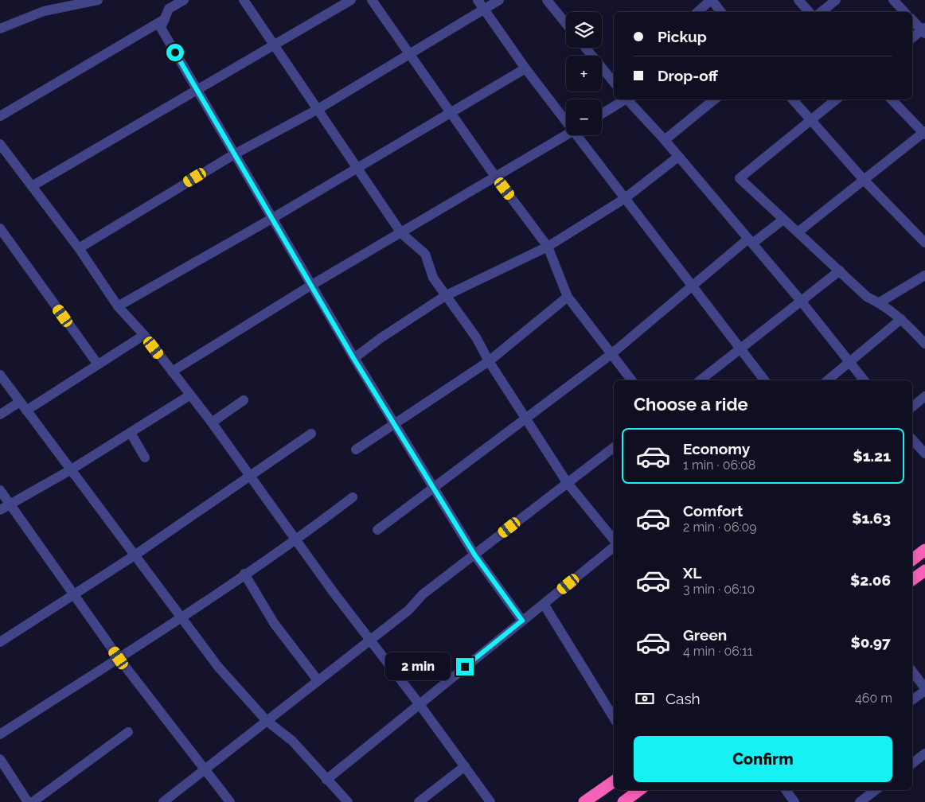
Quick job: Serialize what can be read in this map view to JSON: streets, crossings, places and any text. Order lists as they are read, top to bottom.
{
  "page": {
    "map_buttons": ["+", "−"],
    "banner": ["Pickup", "Drop-off"],
    "heading": "Choose a ride",
    "list": [
      {
        "name": "Economy",
        "note": "1 min · 06:08",
        "value": "$1.21"
      },
      {
        "name": "Comfort",
        "note": "2 min · 06:09",
        "value": "$1.63"
      },
      {
        "name": "XL",
        "note": "3 min · 06:10",
        "value": "$2.06"
      },
      {
        "name": "Green",
        "note": "4 min · 06:11",
        "value": "$0.97"
      }
    ],
    "bubble": "2 min",
    "pay": ["Cash", "460 m"],
    "buttons": "Confirm"
  }
}
